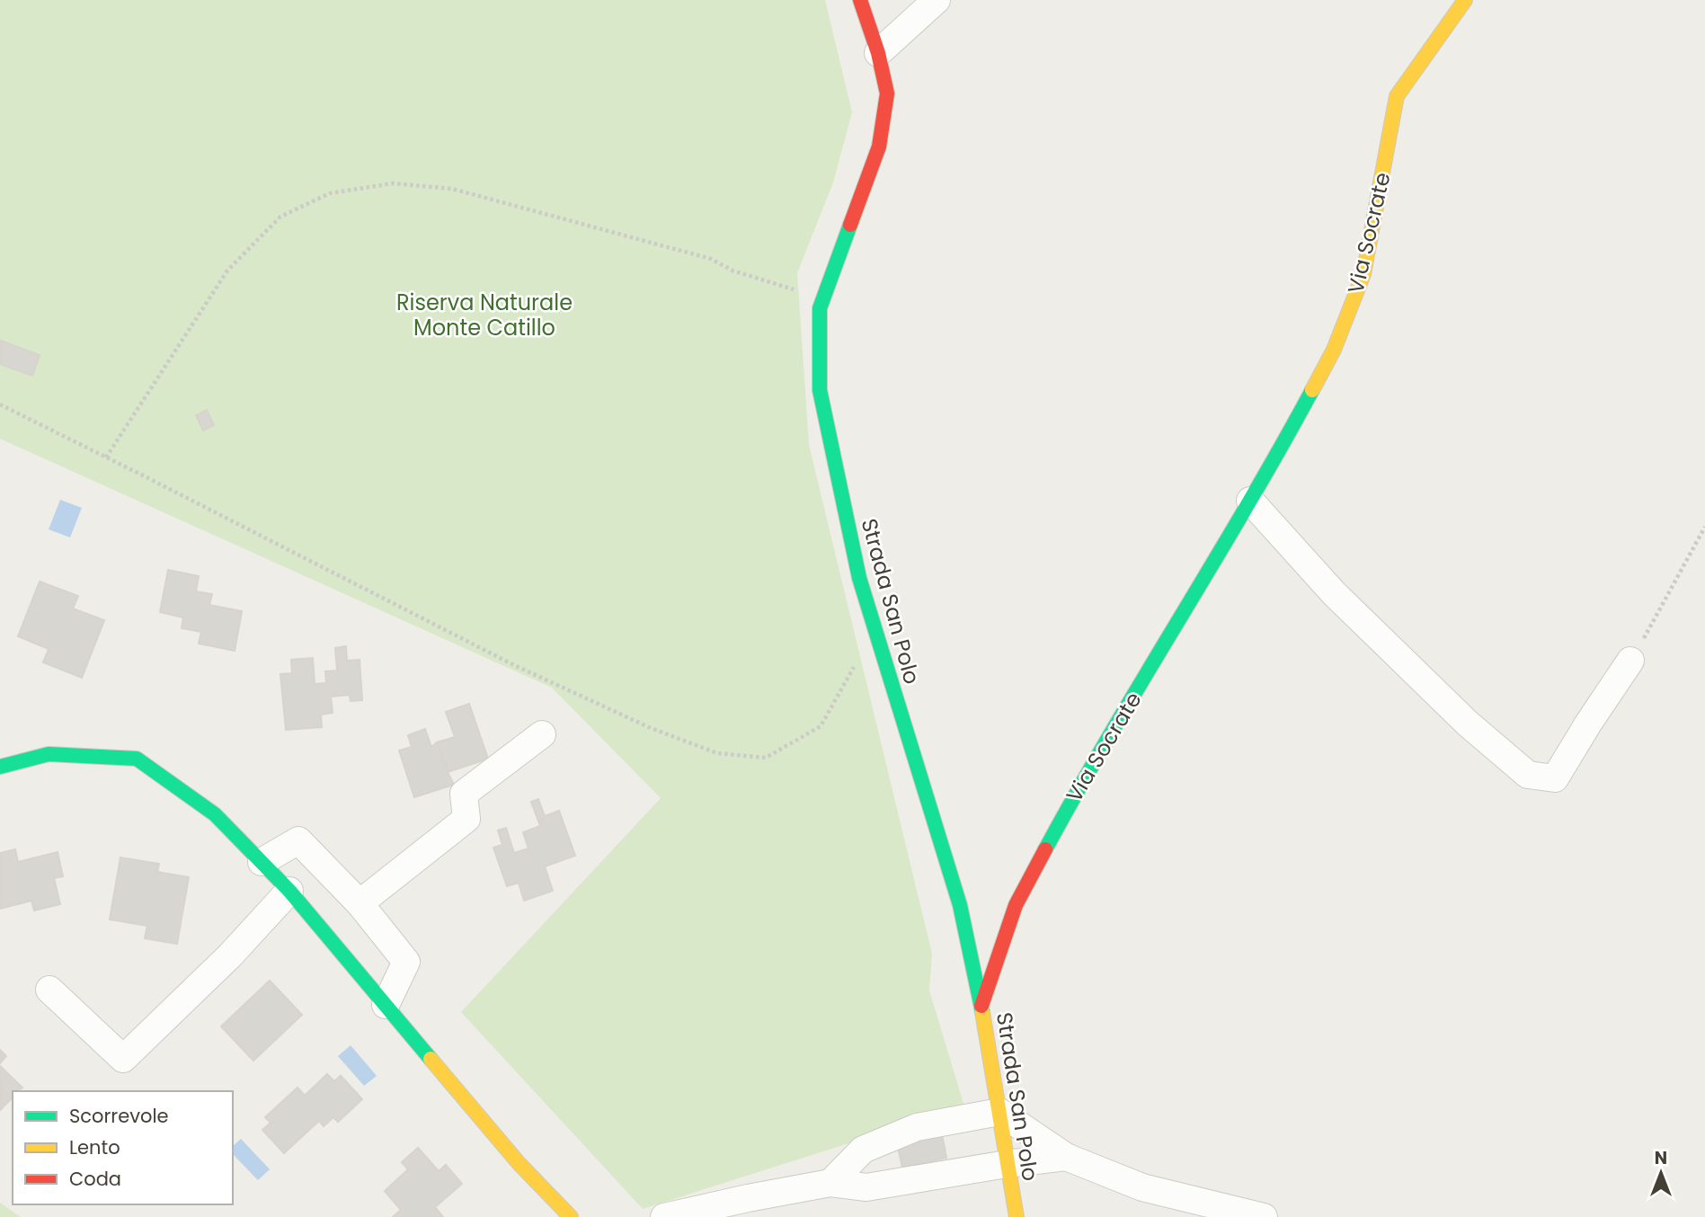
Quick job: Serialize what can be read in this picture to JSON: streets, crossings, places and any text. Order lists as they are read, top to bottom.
{
  "streets": {
    "street": ["Via Socrate", "Strada San Polo"]
  },
  "crossings": [
    ["Via Socrate", "Strada San Polo"]
  ],
  "parks": ["Riserva Naturale Monte Catillo"],
  "legend": ["Scorrevole", "Lento", "Coda"],
  "north": "top"
}
